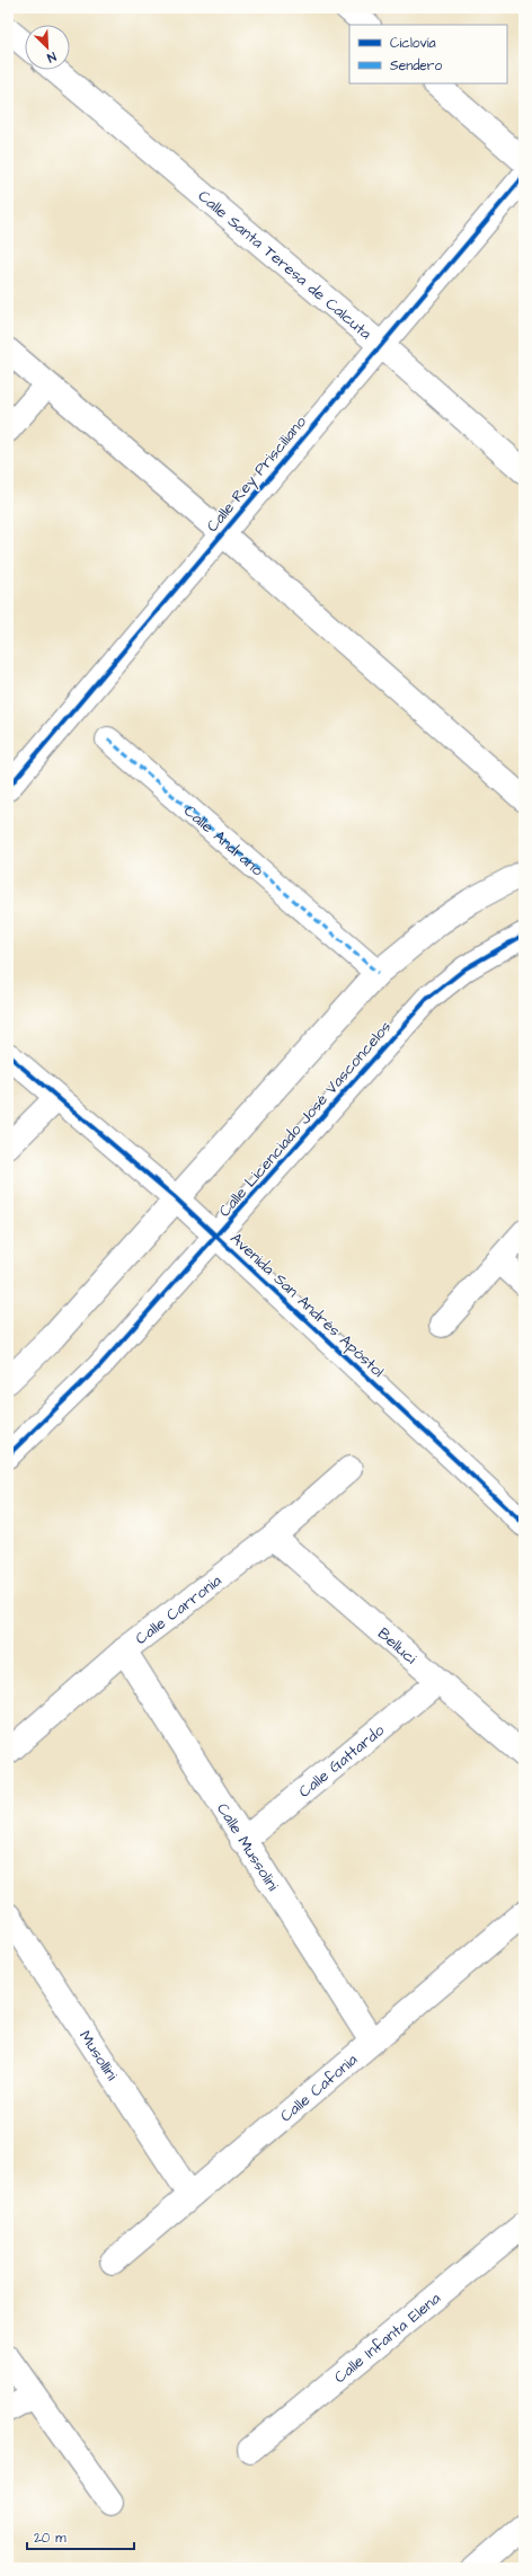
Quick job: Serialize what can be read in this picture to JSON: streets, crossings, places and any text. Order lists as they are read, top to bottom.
{
  "streets": {
    "street": [
      "Calle Santa Teresa de Calcuta",
      "Calle Rey Prisciliano",
      "Calle Andrano",
      "Calle Licenciado José Vasconcelos",
      "Avenida San Andrés Apóstol",
      "Calle Carronia",
      "Belluci",
      "Calle Gattardo",
      "Calle Mussolini",
      "Musollini",
      "Calle Cafonia",
      "Calle Infanta Elena"
    ]
  },
  "crossings": [
    ["Calle Santa Teresa de Calcuta", "Calle Rey Prisciliano"],
    ["Calle Licenciado José Vasconcelos", "Avenida San Andrés Apóstol"],
    ["Calle Carronia", "Belluci"],
    ["Calle Carronia", "Calle Mussolini"],
    ["Belluci", "Calle Gattardo"],
    ["Calle Gattardo", "Calle Mussolini"],
    ["Calle Mussolini", "Calle Cafonia"],
    ["Musollini", "Calle Cafonia"]
  ],
  "legend": ["Ciclovía", "Sendero"],
  "scale_bar": "20 m",
  "north": "bottom right"
}
